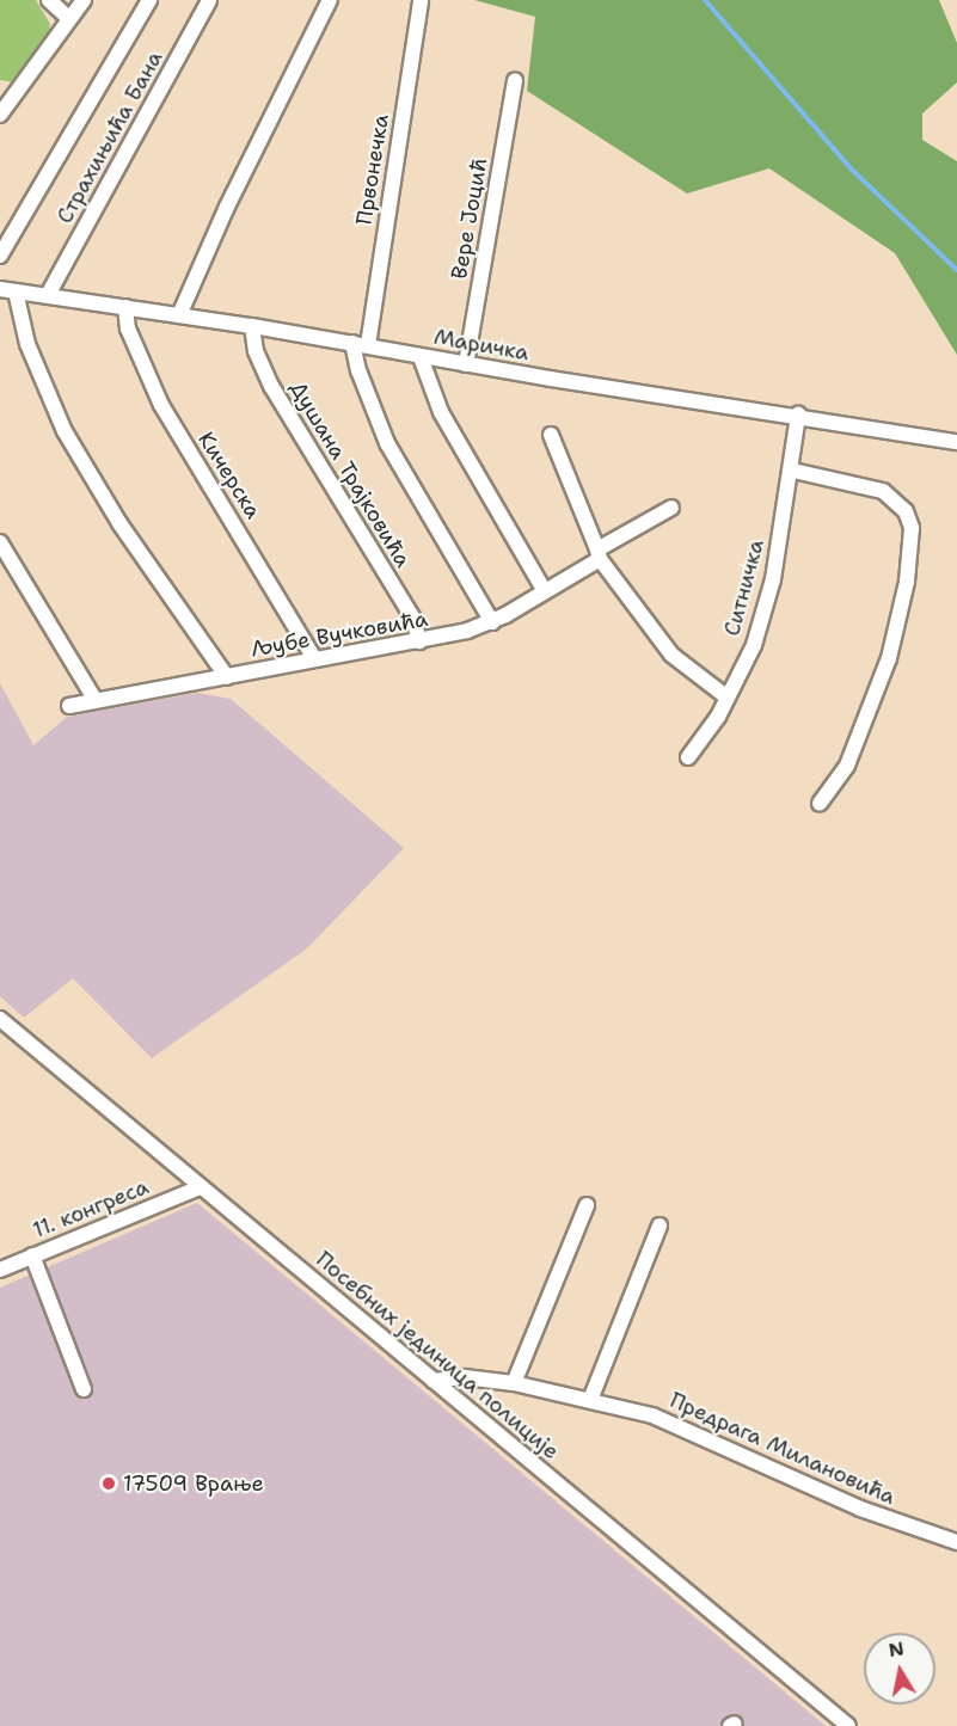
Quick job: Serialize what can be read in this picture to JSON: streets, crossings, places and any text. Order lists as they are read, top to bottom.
{
  "streets": {
    "street": [
      "Страхињића Бана",
      "Првонечка",
      "Вере Јоцић",
      "Маричка",
      "Душана Трајковића",
      "Кичерска",
      "Ситничка",
      "Љубе Вучковића",
      "11. конгреса",
      "Посебних јединица полиције",
      "Предрага Милановића"
    ]
  },
  "crossings": [
    ["Страхињића Бана", "Маричка"],
    ["Првонечка", "Маричка"],
    ["Вере Јоцић", "Маричка"],
    ["Маричка", "Душана Трајковића"],
    ["Маричка", "Кичерска"],
    ["Маричка", "Ситничка"],
    ["Душана Трајковића", "Љубе Вучковића"],
    ["Кичерска", "Љубе Вучковића"],
    ["11. конгреса", "Посебних јединица полиције"],
    ["Посебних јединица полиције", "Предрага Милановића"]
  ],
  "places": ["17509 Врање"],
  "north": "top"
}
